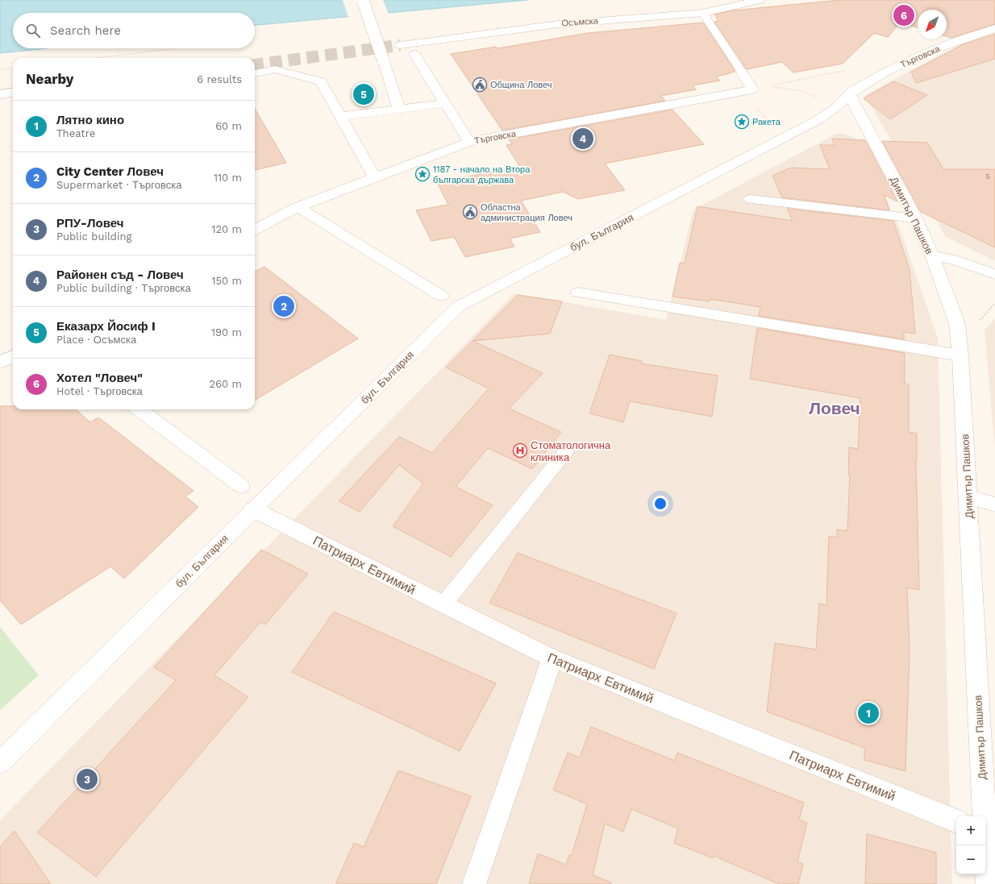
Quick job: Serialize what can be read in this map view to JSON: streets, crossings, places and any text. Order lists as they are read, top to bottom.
{
  "streets": {
    "street": [
      "Осъмска",
      "Търговска",
      "Димитър Пашков",
      "бул. България",
      "Патриарх Евтимий"
    ]
  },
  "crossings": [
    ["Търговска", "Димитър Пашков"],
    ["Търговска", "бул. България"],
    ["Димитър Пашков", "бул. България"],
    ["бул. България", "Патриарх Евтимий"]
  ],
  "districts": ["Ловеч"],
  "places": {
    "public building": ["Община Ловеч", "Областна администрация Ловеч"],
    "place": ["Ракета", "1187 - начало на Втора българска държава"],
    "hospital": ["Стоматологична клиника"]
  },
  "house_numbers": ["5"],
  "north": "bottom left",
  "page": {
    "pins": [
      "6",
      "5",
      "4",
      "2",
      "1",
      "3"
    ],
    "search": "Search here",
    "heading": ["Nearby", "6 results"],
    "list": [
      {
        "mark": "1",
        "name": "Лятно кино",
        "note": "Theatre",
        "value": "60 m"
      },
      {
        "mark": "2",
        "name": "City Center Ловеч",
        "note": "Supermarket · Търговска",
        "value": "110 m"
      },
      {
        "mark": "3",
        "name": "РПУ-Ловеч",
        "note": "Public building",
        "value": "120 m"
      },
      {
        "mark": "4",
        "name": "Районен съд - Ловеч",
        "note": "Public building · Търговска",
        "value": "150 m"
      },
      {
        "mark": "5",
        "name": "Еказарх Йосиф I",
        "note": "Place · Осъмска",
        "value": "190 m"
      },
      {
        "mark": "6",
        "name": "Хотел \"Ловеч\"",
        "note": "Hotel · Търговска",
        "value": "260 m"
      }
    ],
    "map_buttons": ["+", "−"]
  }
}
